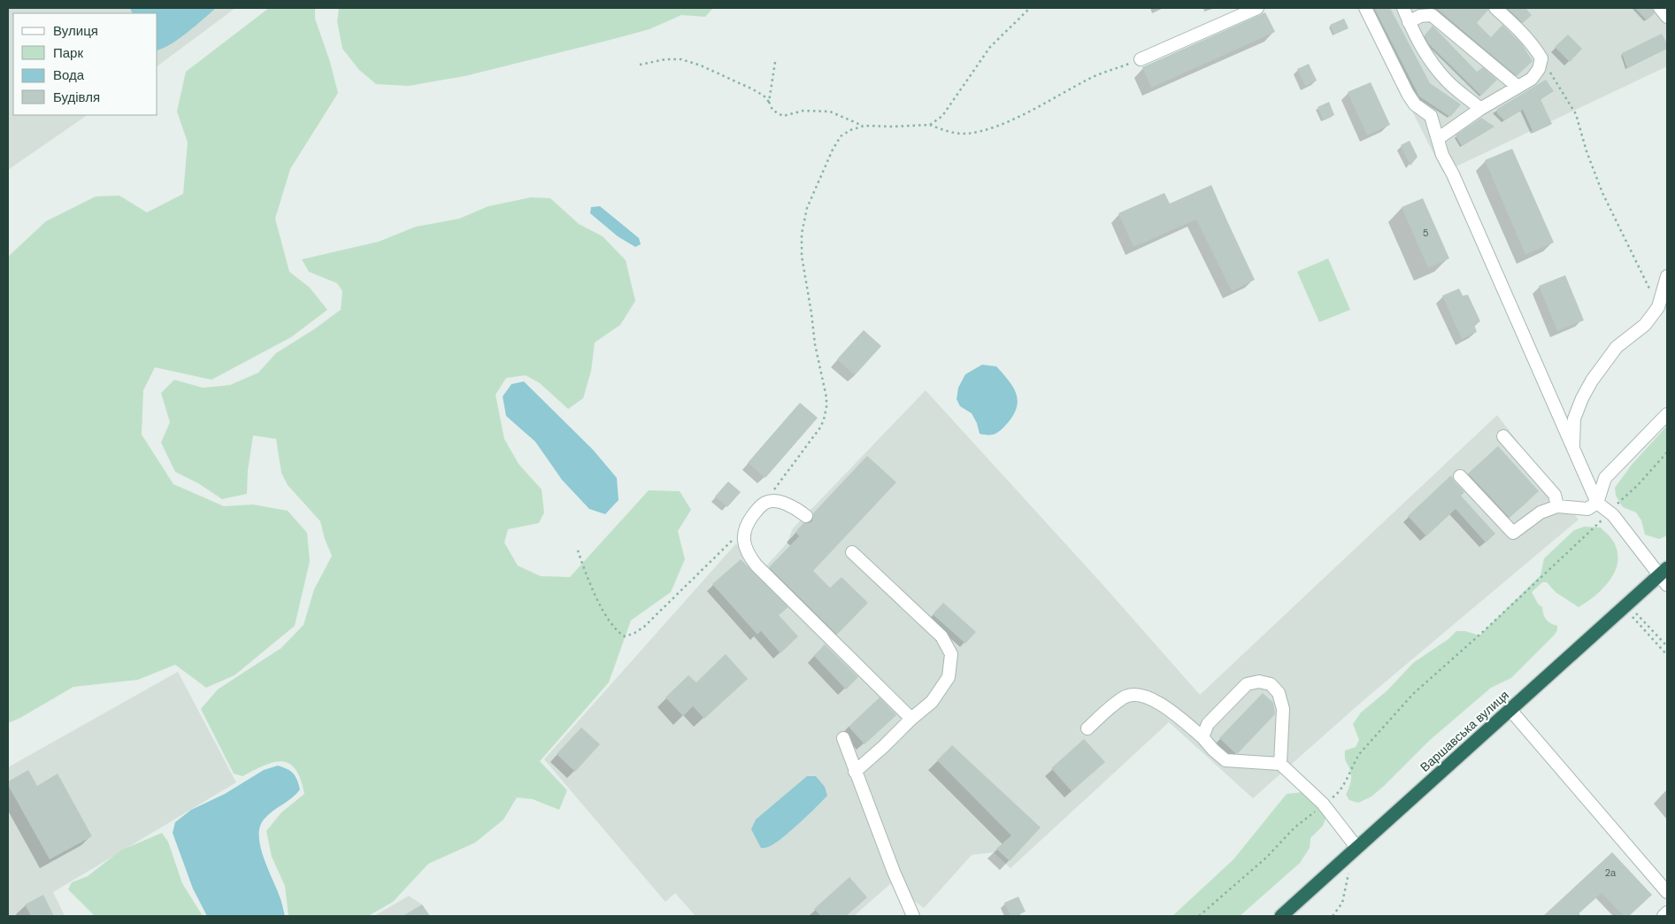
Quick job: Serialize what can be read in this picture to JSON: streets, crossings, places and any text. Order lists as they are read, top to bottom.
{
  "streets": {
    "highway": ["Варшавська вулиця"]
  },
  "house_numbers": ["5", "2а"],
  "legend": [
    "Вулиця",
    "Парк",
    "Вода",
    "Будівля"
  ]
}
